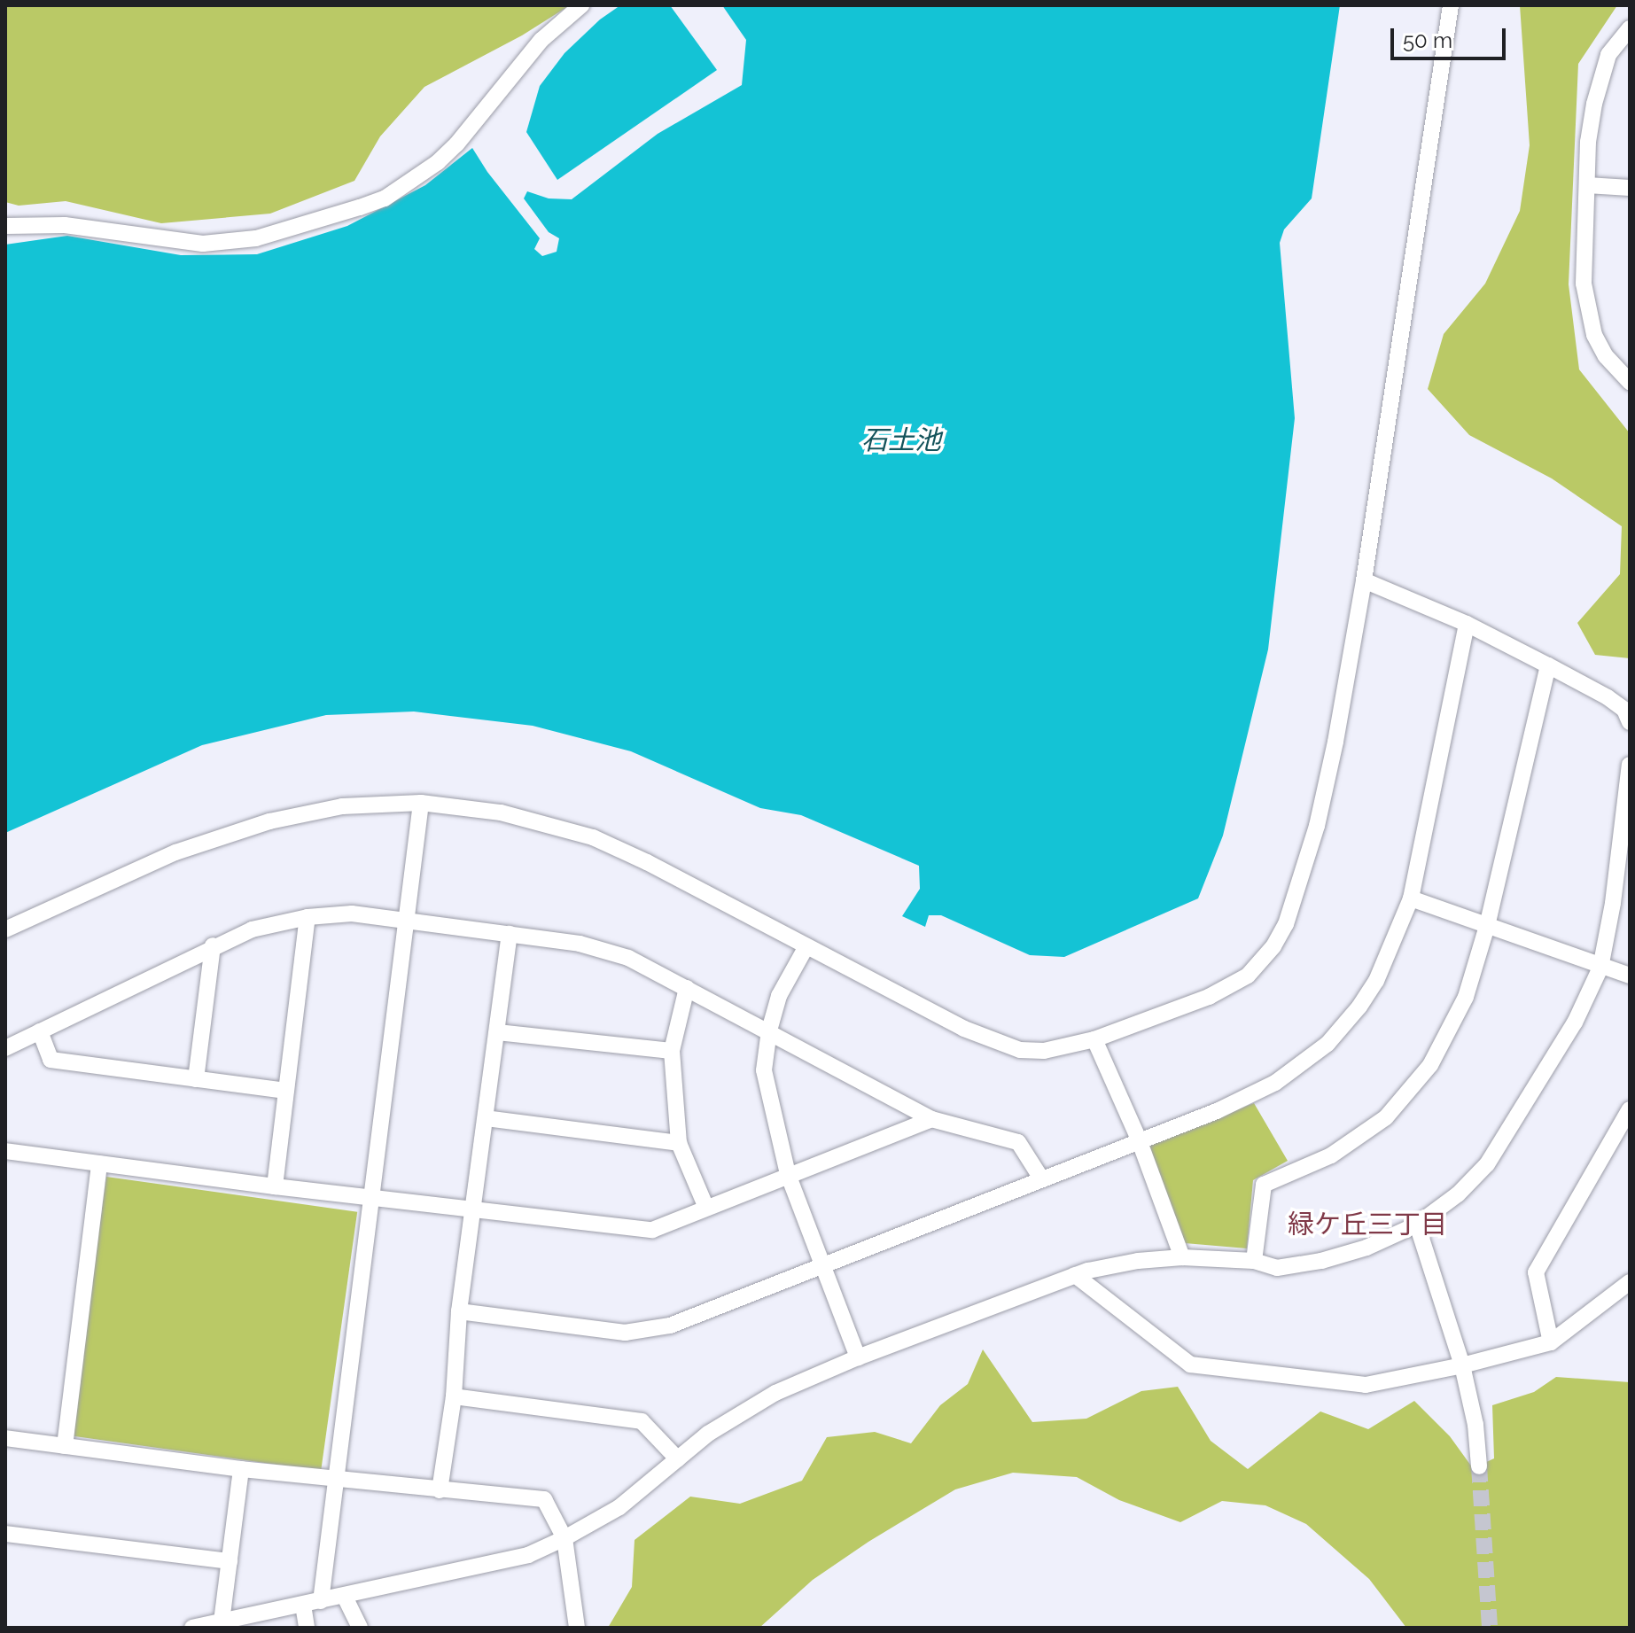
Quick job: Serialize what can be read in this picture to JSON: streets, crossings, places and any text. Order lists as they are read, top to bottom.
{
  "districts": ["緑ケ丘三丁目"],
  "water": ["石土池"],
  "scale_bar": "50 m"
}
